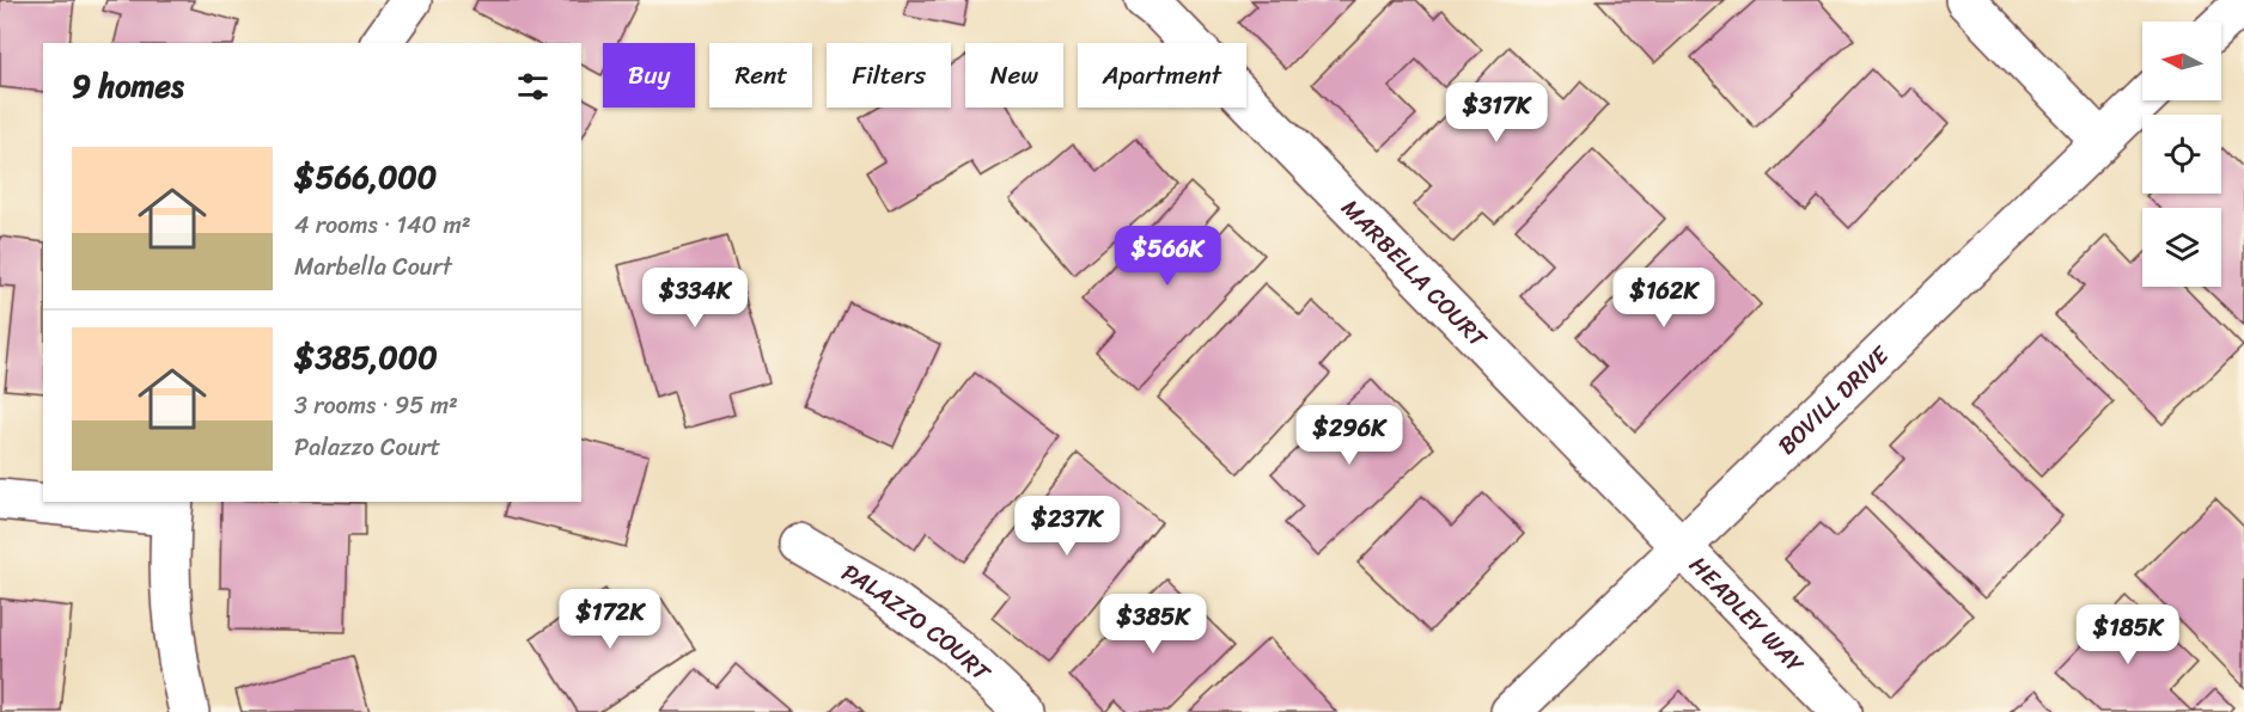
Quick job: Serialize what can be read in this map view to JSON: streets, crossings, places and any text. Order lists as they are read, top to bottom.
{
  "streets": {
    "street": [
      "MARBELLA COURT",
      "BOVILL DRIVE",
      "HEADLEY WAY",
      "PALAZZO COURT"
    ]
  },
  "crossings": [
    ["MARBELLA COURT", "BOVILL DRIVE"],
    ["MARBELLA COURT", "HEADLEY WAY"],
    ["BOVILL DRIVE", "HEADLEY WAY"]
  ],
  "north": "left",
  "page": {
    "chip": [
      "Buy",
      "Rent",
      "Filters",
      "New",
      "Apartment"
    ],
    "heading": "9 homes",
    "price": [
      "$317K",
      "$566K",
      "$334K",
      "$162K",
      "$296K",
      "$237K",
      "$172K",
      "$385K",
      "$185K"
    ],
    "list": [
      {
        "name": "$566,000",
        "note": "4 rooms · 140 m² · Marbella Court"
      },
      {
        "name": "$385,000",
        "note": "3 rooms · 95 m² · Palazzo Court"
      }
    ]
  }
}
